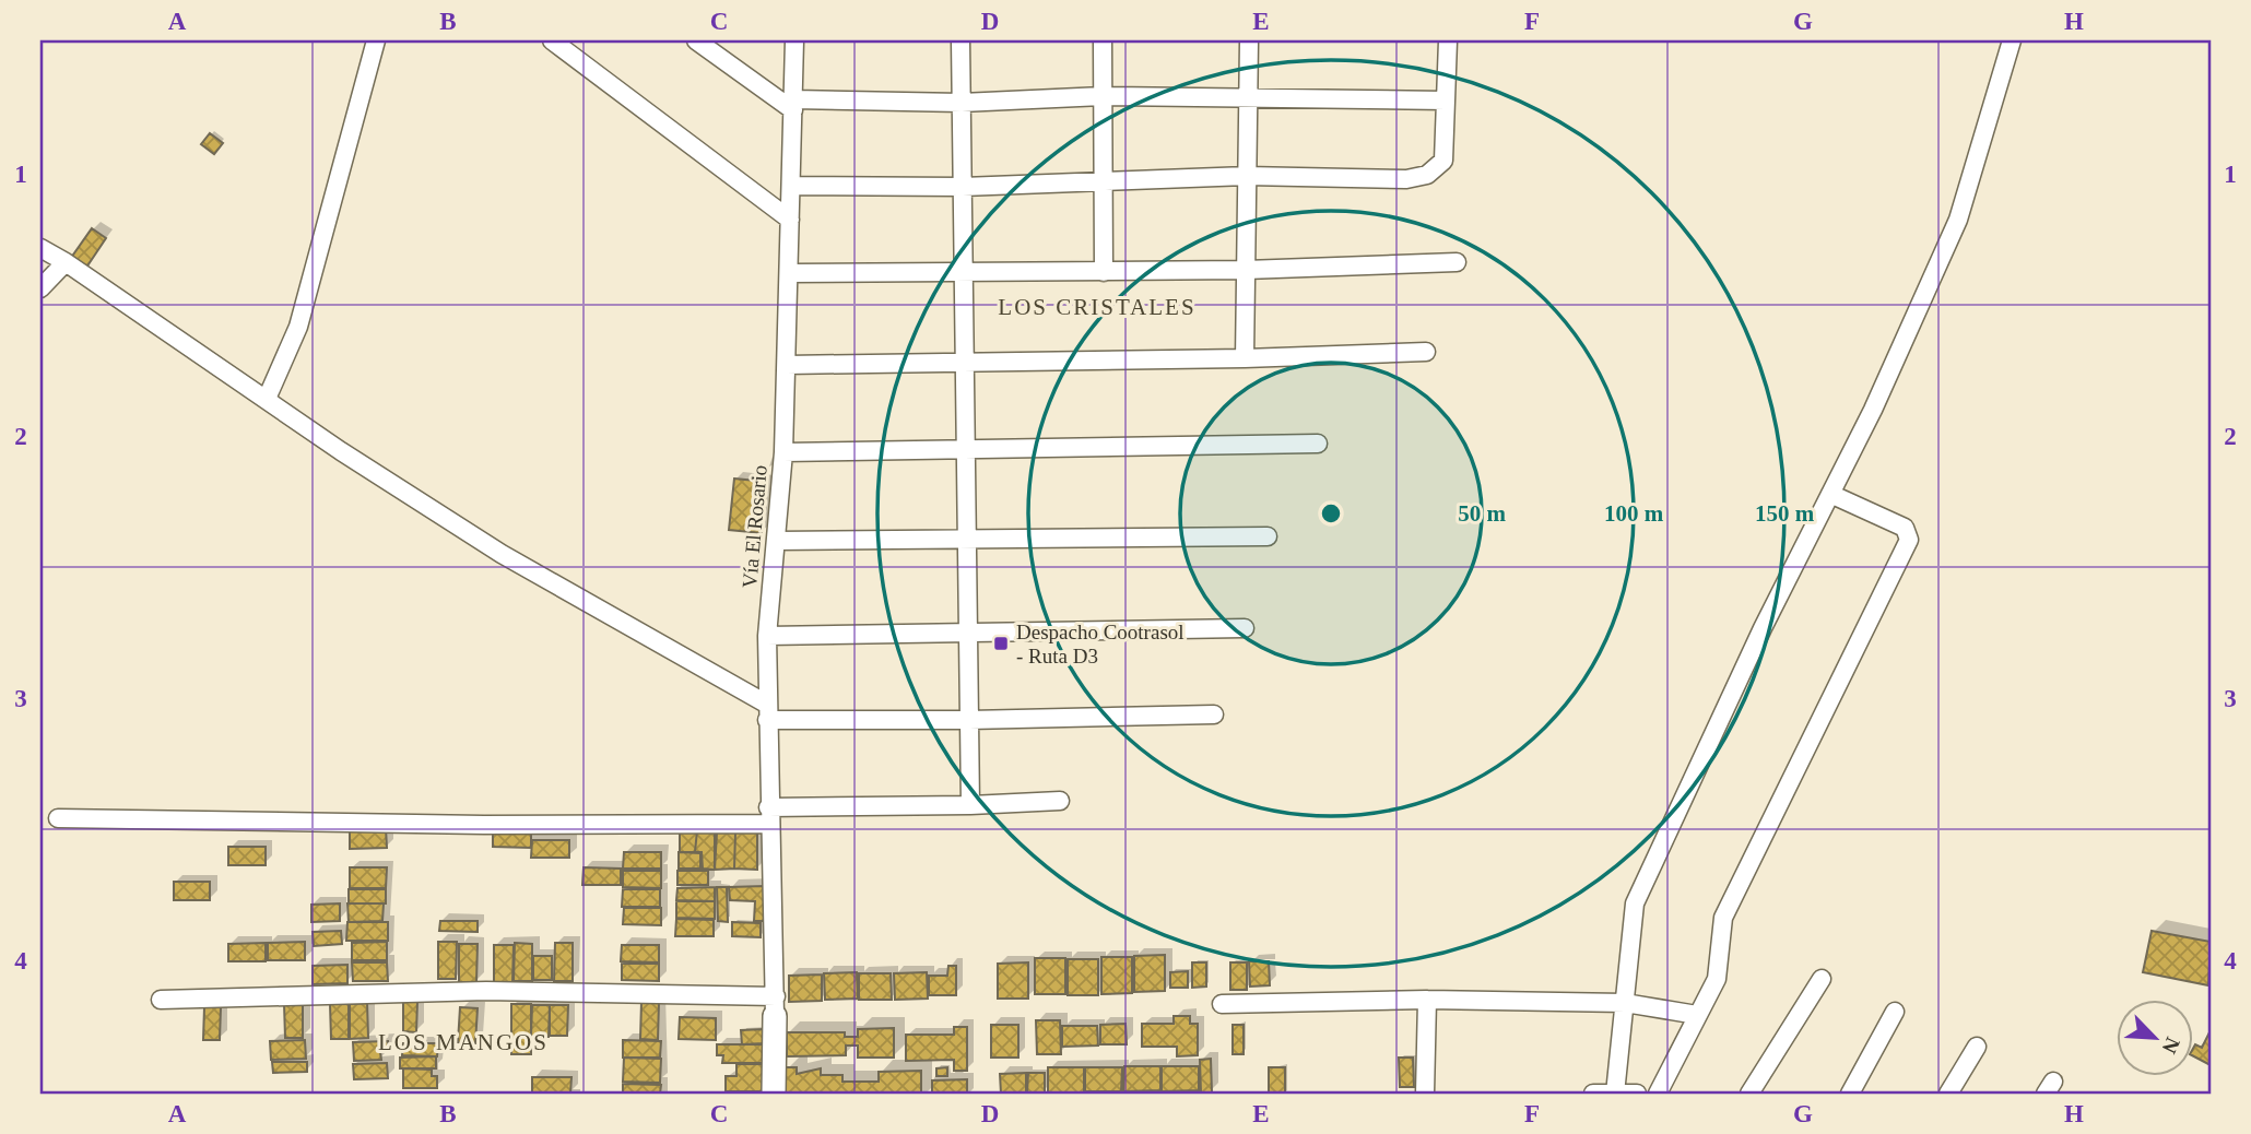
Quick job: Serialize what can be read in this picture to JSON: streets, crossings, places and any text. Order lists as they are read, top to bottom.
{
  "streets": {
    "street": ["Vía El Rosario"]
  },
  "districts": ["LOS CRISTALES", "LOS MANGOS"],
  "places": {
    "transit": ["Despacho Cootrasol - Ruta D3"]
  },
  "north": "bottom right",
  "grid": {
    "columns": [
      "A",
      "B",
      "C",
      "D",
      "E",
      "F",
      "G",
      "H"
    ],
    "rows": [
      "1",
      "2",
      "3",
      "4"
    ]
  },
  "rings": ["50 m", "100 m", "150 m"]
}
